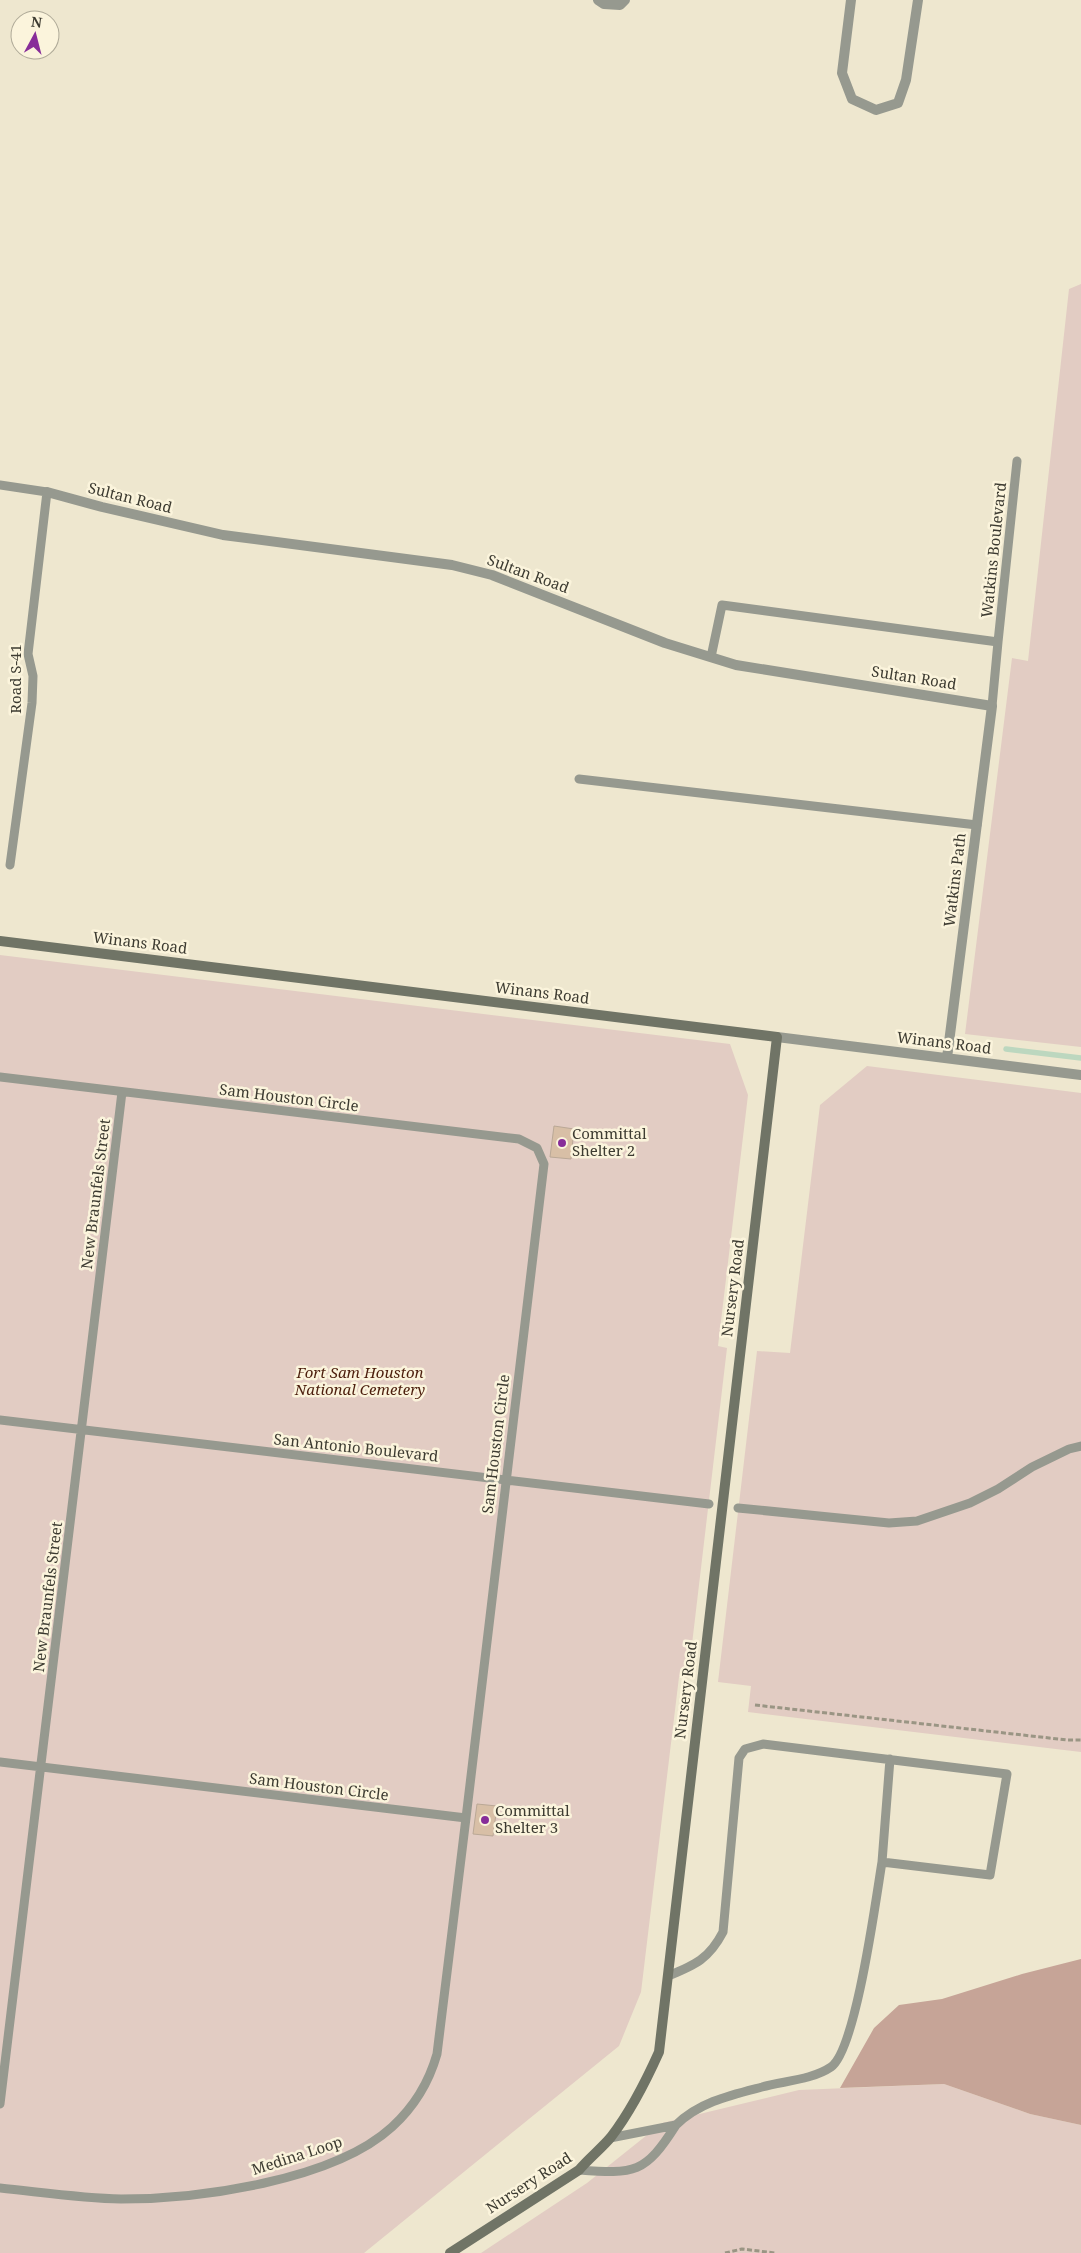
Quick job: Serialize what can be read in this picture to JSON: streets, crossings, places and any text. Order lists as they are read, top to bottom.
{
  "streets": {
    "street": [
      "Sultan Road",
      "Watkins Path",
      "Winans Road",
      "Nursery Road"
    ],
    "lane": [
      "Watkins Boulevard",
      "Road S-41",
      "Sam Houston Circle",
      "New Braunfels Street",
      "San Antonio Boulevard",
      "Medina Loop"
    ]
  },
  "crossings": [
    ["Sultan Road", "Watkins Boulevard"],
    ["Sultan Road", "Road S-41"],
    ["Sultan Road", "Watkins Path"],
    ["Watkins Boulevard", "Watkins Path"],
    ["Watkins Path", "Winans Road"],
    ["Winans Road", "Nursery Road"],
    ["Sam Houston Circle", "New Braunfels Street"],
    ["Sam Houston Circle", "San Antonio Boulevard"],
    ["Sam Houston Circle", "Medina Loop"],
    ["New Braunfels Street", "San Antonio Boulevard"]
  ],
  "parks": ["Fort Sam Houston National Cemetery"],
  "places": ["Committal Shelter 2", "Committal Shelter 3"],
  "north": "top"
}
